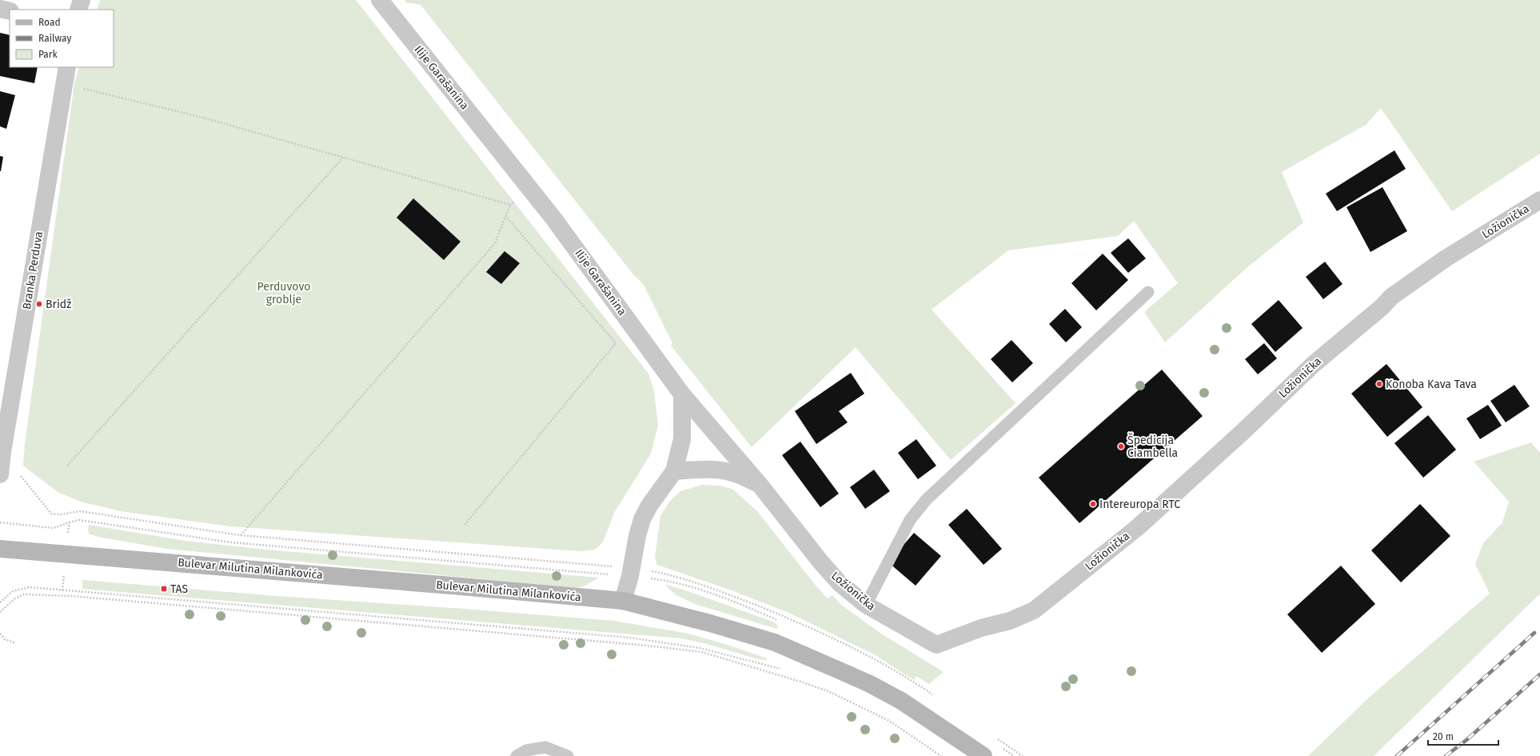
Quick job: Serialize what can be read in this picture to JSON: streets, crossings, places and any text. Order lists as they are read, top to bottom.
{
  "streets": {
    "street": [
      "Ilije Garašanina",
      "Ložionička",
      "Branka Perduva",
      "Bulevar Milutina Milankovića"
    ]
  },
  "crossings": [
    ["Ilije Garašanina", "Ložionička"]
  ],
  "parks": ["Perduvovo groblje"],
  "places": {
    "other": [
      "Bridž",
      "Konoba Kava Tava",
      "Špedicija Ciambella",
      "Intereuropa RTC"
    ],
    "transit": ["TAS"]
  },
  "legend": ["Road", "Railway", "Park"],
  "scale_bar": "20 m"
}
